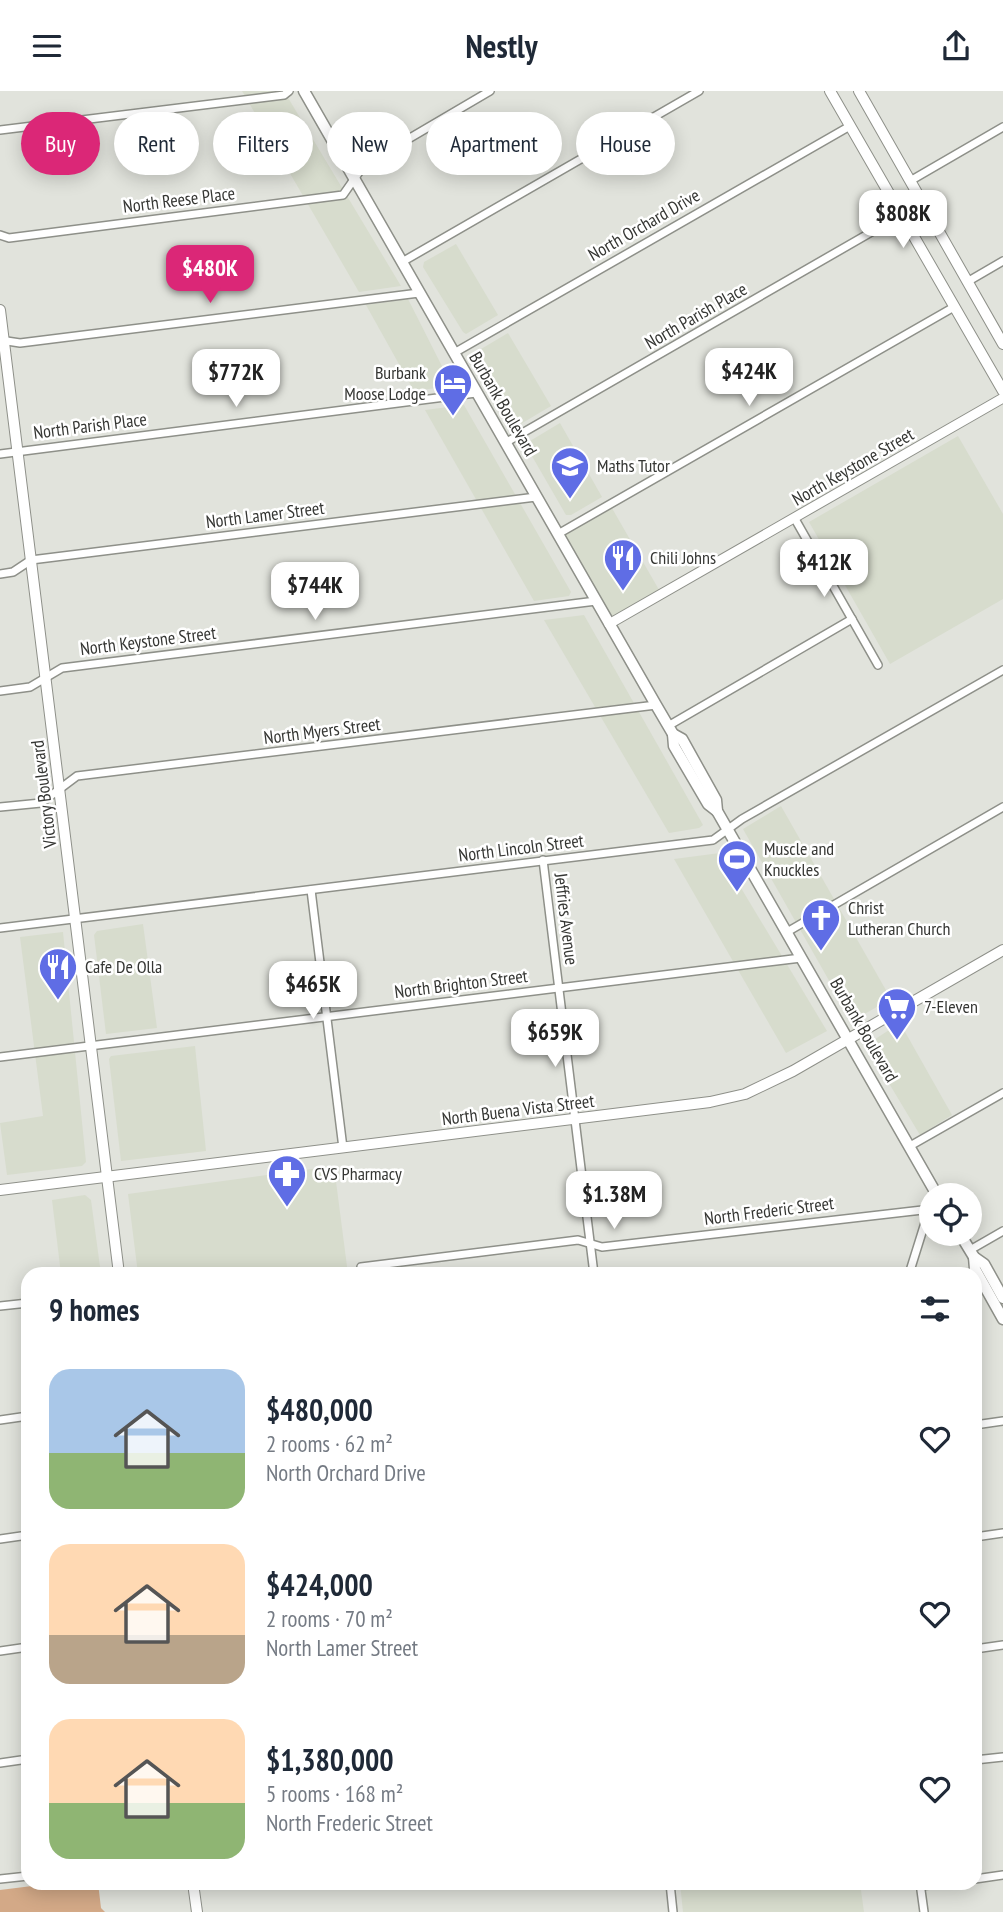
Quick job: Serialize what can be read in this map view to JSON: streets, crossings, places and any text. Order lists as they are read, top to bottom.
{
  "streets": {
    "main road": ["Burbank Boulevard", "Victory Boulevard", "North Buena Vista Street"],
    "street": [
      "North Reese Place",
      "North Orchard Drive",
      "North Parish Place",
      "North Keystone Street",
      "North Lamer Street",
      "North Myers Street",
      "North Lincoln Street",
      "Jeffries Avenue",
      "North Brighton Street",
      "North Frederic Street"
    ]
  },
  "crossings": [
    ["North Reese Place", "Burbank Boulevard"],
    ["North Orchard Drive", "Burbank Boulevard"],
    ["North Parish Place", "Burbank Boulevard"],
    ["North Parish Place", "Victory Boulevard"],
    ["Burbank Boulevard", "North Keystone Street"],
    ["Burbank Boulevard", "North Lamer Street"],
    ["Burbank Boulevard", "North Myers Street"],
    ["Burbank Boulevard", "North Lincoln Street"],
    ["Burbank Boulevard", "North Brighton Street"],
    ["Burbank Boulevard", "North Buena Vista Street"],
    ["North Keystone Street", "Victory Boulevard"],
    ["North Lamer Street", "Victory Boulevard"],
    ["North Myers Street", "Victory Boulevard"],
    ["Victory Boulevard", "North Lincoln Street"],
    ["Victory Boulevard", "North Brighton Street"],
    ["Victory Boulevard", "North Buena Vista Street"],
    ["North Lincoln Street", "Jeffries Avenue"],
    ["Jeffries Avenue", "North Brighton Street"],
    ["Jeffries Avenue", "North Buena Vista Street"],
    ["Jeffries Avenue", "North Frederic Street"]
  ],
  "places": {
    "hotel": ["Burbank Moose Lodge"],
    "school or university": ["Maths Tutor"],
    "restaurant": ["Chili Johns", "Cafe De Olla"],
    "sports": ["Muscle and Knuckles"],
    "church": ["Christ Lutheran Church"],
    "supermarket": ["7-Eleven"],
    "pharmacy": ["CVS Pharmacy"]
  },
  "page": {
    "header": "Nestly",
    "chip": [
      "Buy",
      "Rent",
      "Filters",
      "New",
      "Apartment",
      "House"
    ],
    "price": [
      "$808K",
      "$480K",
      "$424K",
      "$772K",
      "$412K",
      "$744K",
      "$465K",
      "$659K",
      "$1.38M"
    ],
    "heading": "9 homes",
    "list": [
      {
        "name": "$480,000",
        "note": "2 rooms · 62 m² · North Orchard Drive"
      },
      {
        "name": "$424,000",
        "note": "2 rooms · 70 m² · North Lamer Street"
      },
      {
        "name": "$1,380,000",
        "note": "5 rooms · 168 m² · North Frederic Street"
      }
    ]
  }
}
